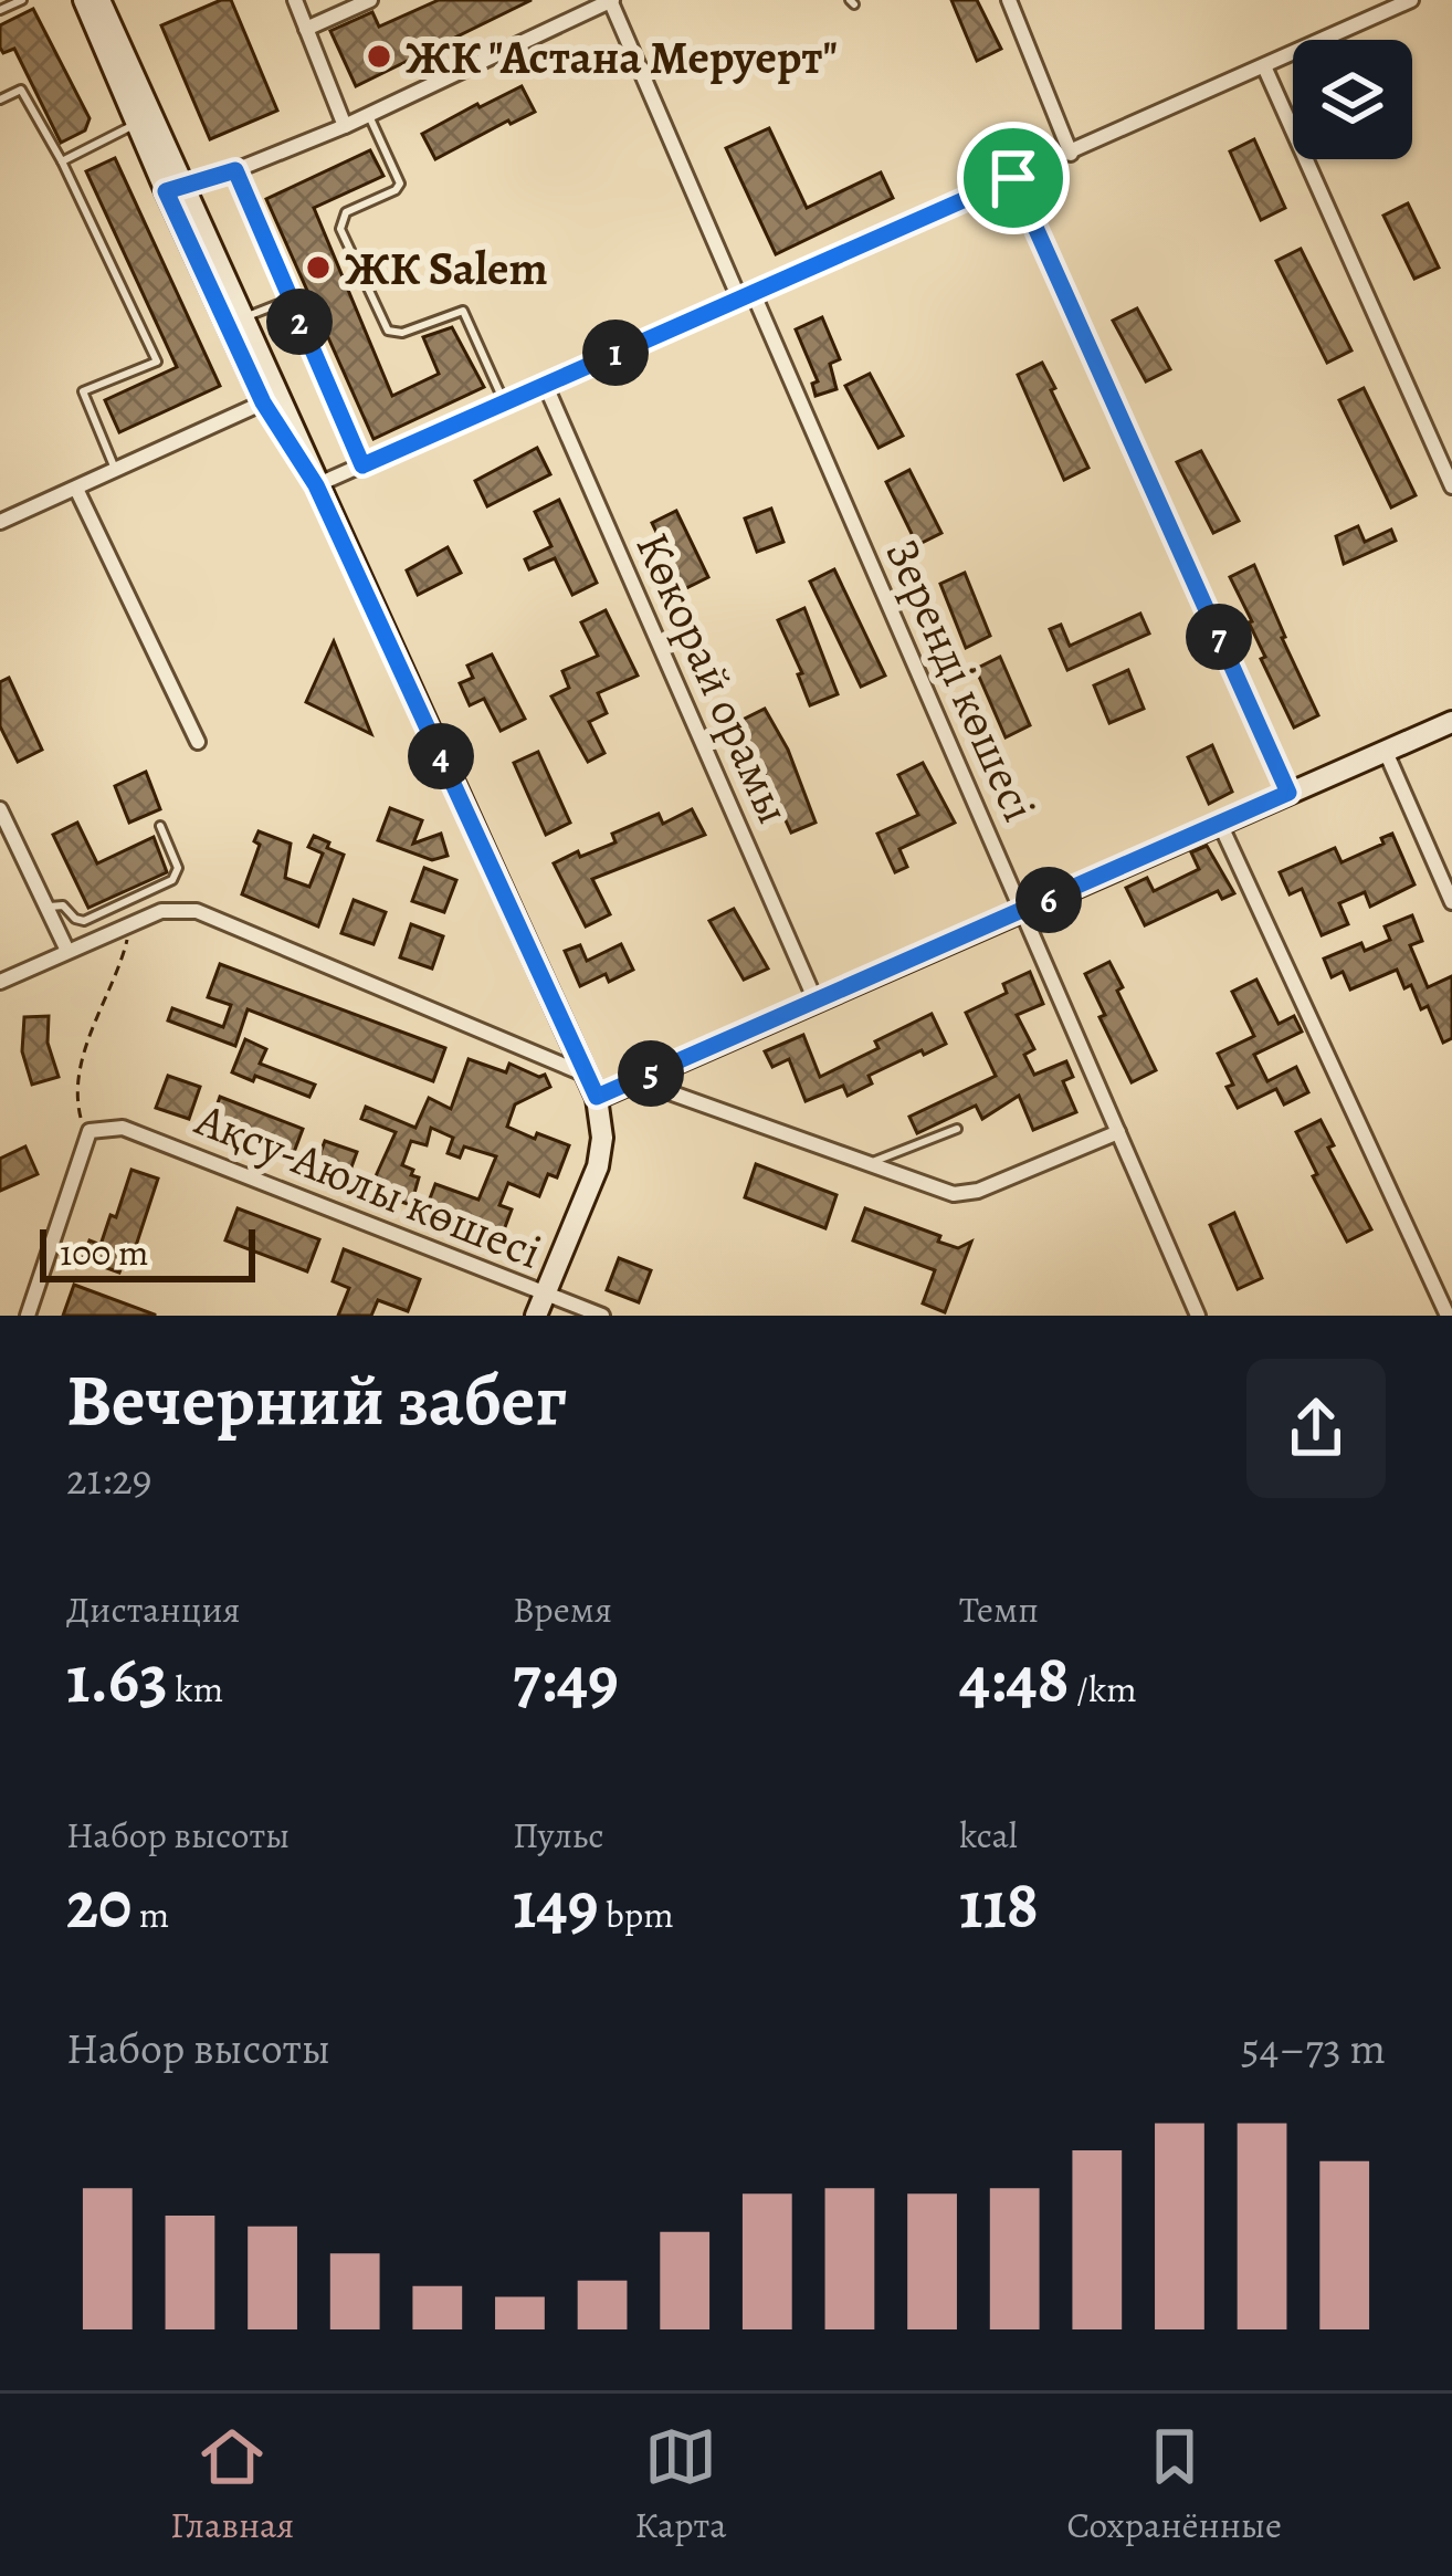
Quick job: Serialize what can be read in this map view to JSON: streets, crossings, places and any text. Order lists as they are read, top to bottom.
{
  "streets": {
    "street": ["Көкорай орамы", "Зеренді көшесі", "Ақсу-Аюлы көшесі"]
  },
  "places": ["ЖК \"Астана Меруерт\"", "ЖК Salem"],
  "scale_bar": "100 m",
  "page": {
    "pins": [
      "2",
      "1",
      "7",
      "4",
      "6",
      "5"
    ],
    "scale": "100 m",
    "heading": ["Вечерний забег", "21:29"],
    "stats": [
      ["Дистанция", "1.63 km"],
      ["Время", "7:49"],
      ["Темп", "4:48 /km"],
      ["Набор высоты", "20 m"],
      ["Пульс", "149 bpm"],
      ["kcal", "118"]
    ],
    "chart": ["Набор высоты", "54–73 m"],
    "tabs": ["Главная", "Карта", "Сохранённые"]
  }
}
